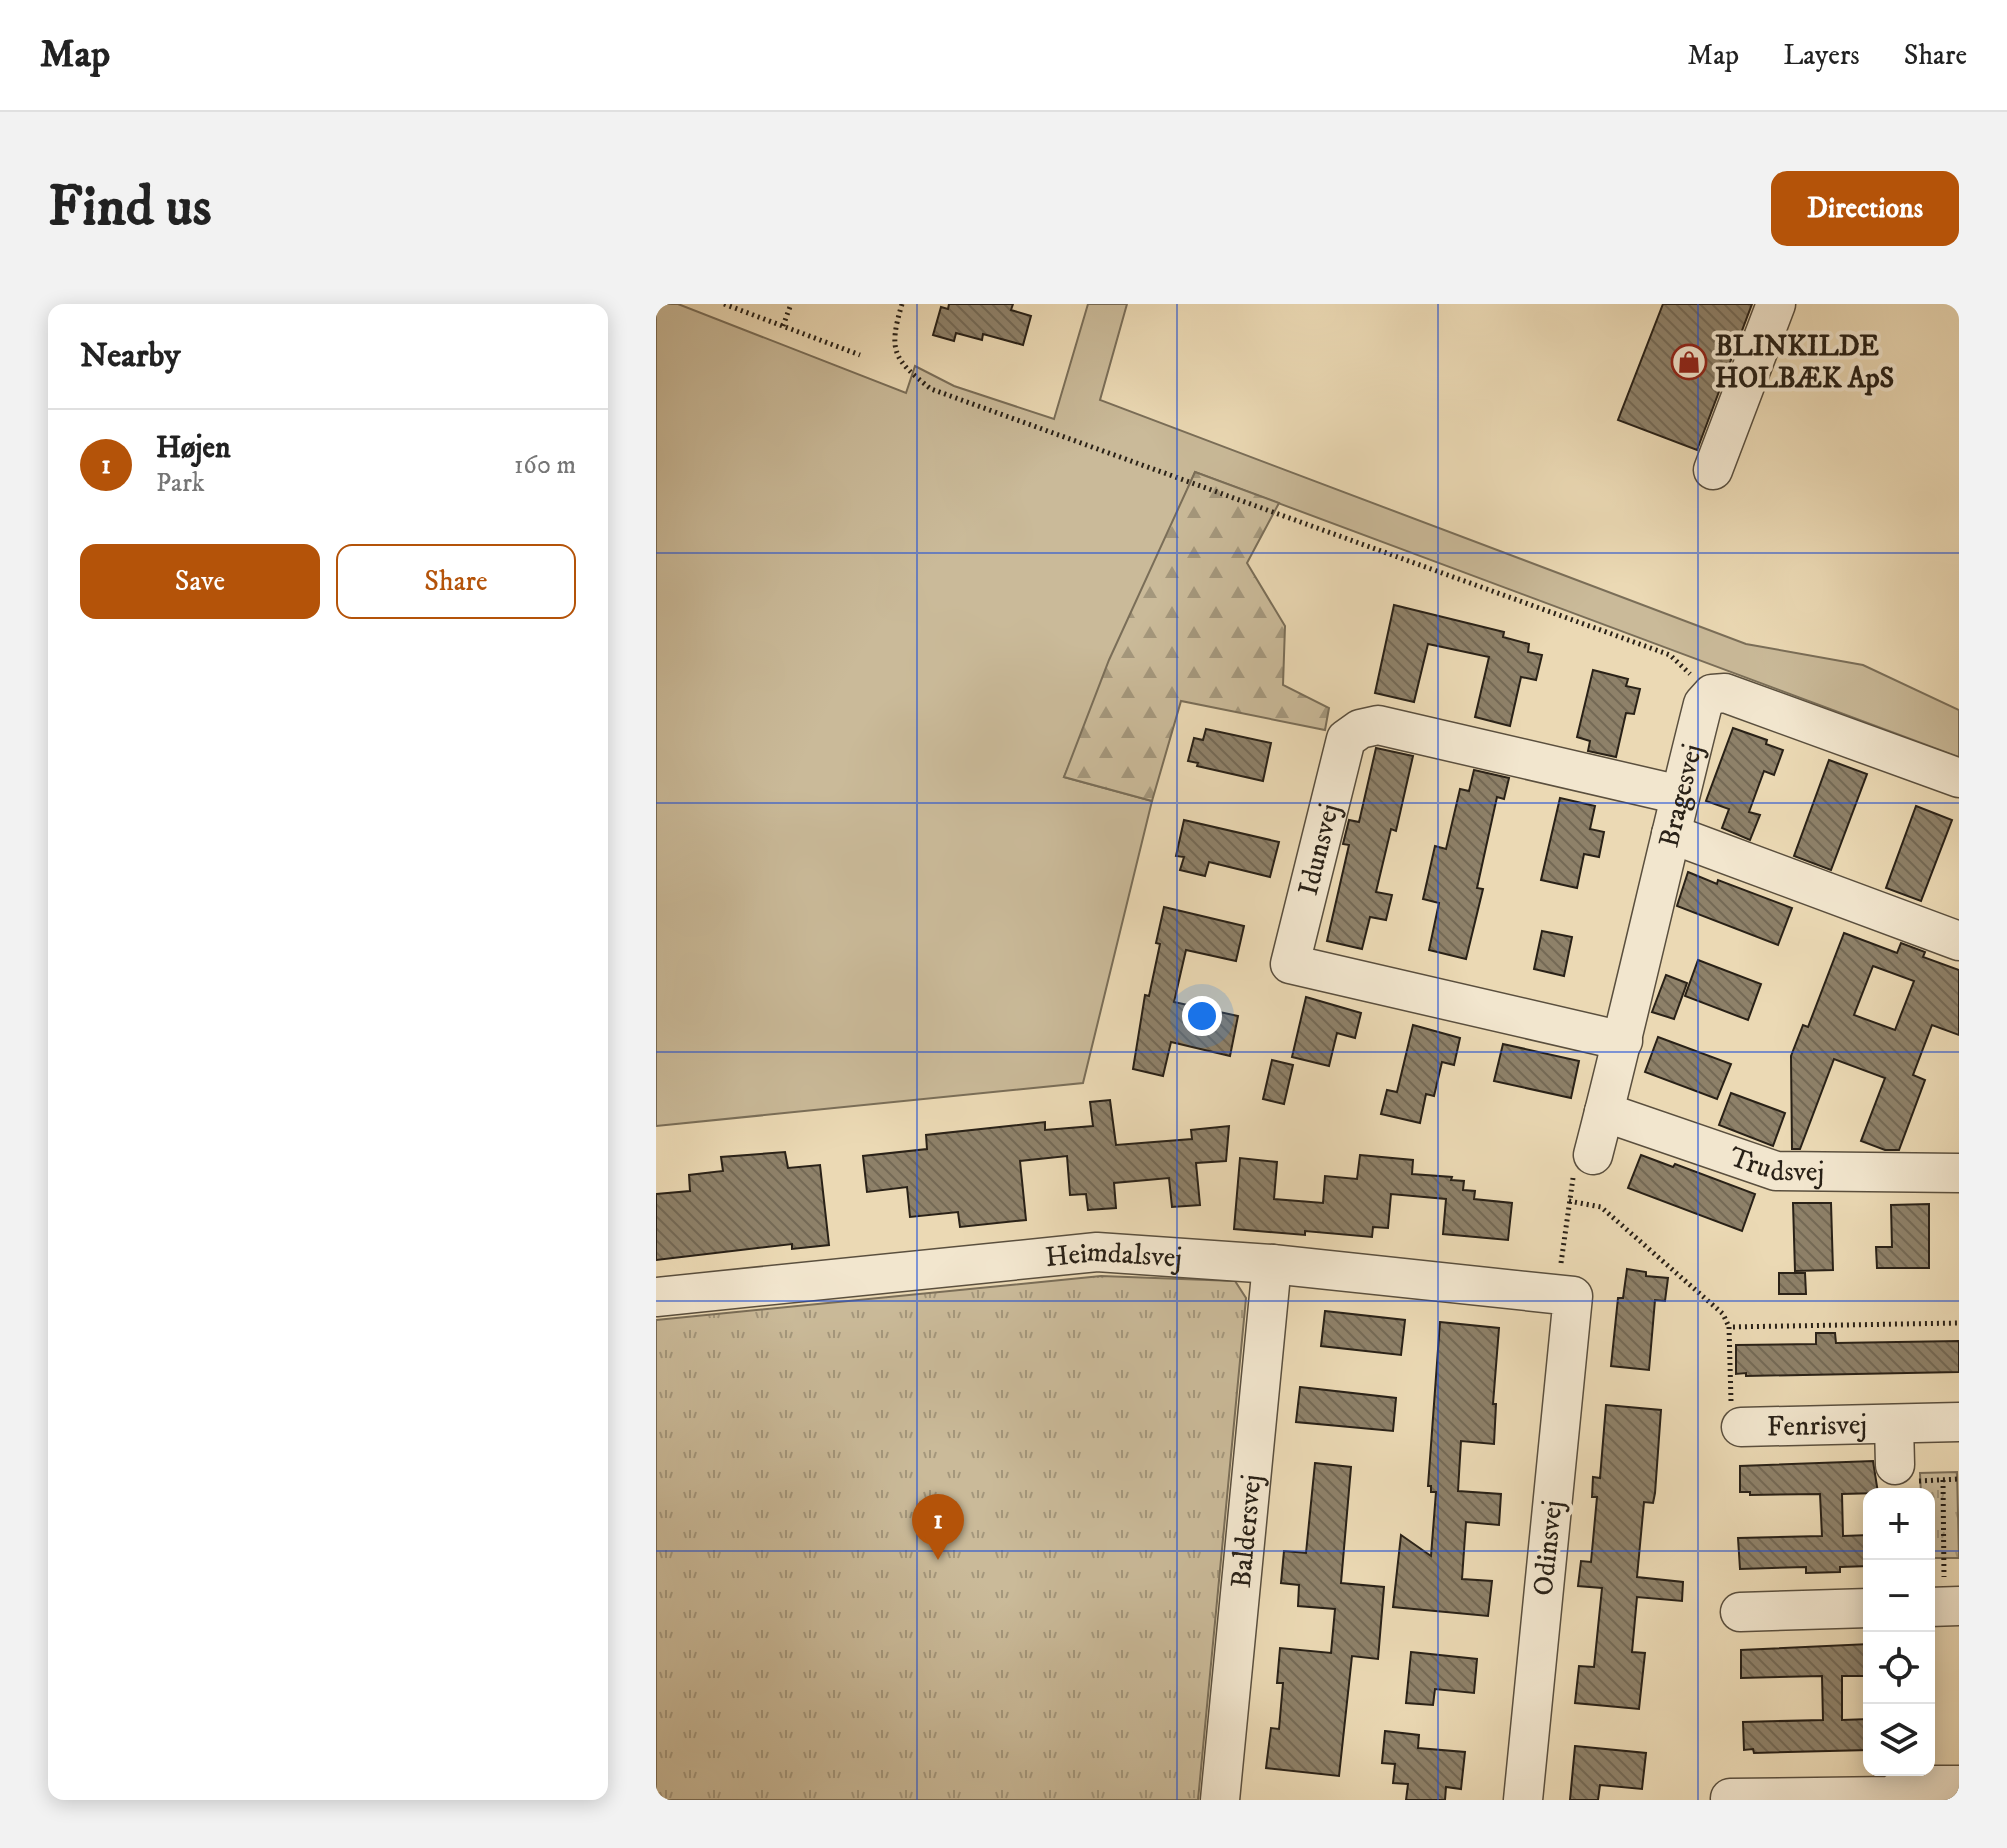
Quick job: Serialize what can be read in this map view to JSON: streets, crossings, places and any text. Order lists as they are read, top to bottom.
{
  "streets": {
    "street": [
      "Bragesvej",
      "Idunsvej",
      "Trudsvej",
      "Heimdalsvej",
      "Fenrisvej",
      "Baldersvej",
      "Odinsvej"
    ]
  },
  "crossings": [
    ["Bragesvej", "Idunsvej"],
    ["Bragesvej", "Trudsvej"],
    ["Heimdalsvej", "Baldersvej"],
    ["Heimdalsvej", "Odinsvej"]
  ],
  "places": {
    "shop": ["BLINKILDE HOLBÆK ApS"]
  },
  "page": {
    "header": "Map",
    "nav": ["Map", "Layers", "Share"],
    "buttons": [
      "Directions",
      ["Save", "Share"]
    ],
    "title": "Find us",
    "heading": "Nearby",
    "list": [
      {
        "mark": "1",
        "name": "Højen",
        "note": "Park",
        "value": "160 m"
      }
    ],
    "map_buttons": ["+", "−"],
    "pins": "1"
  }
}
